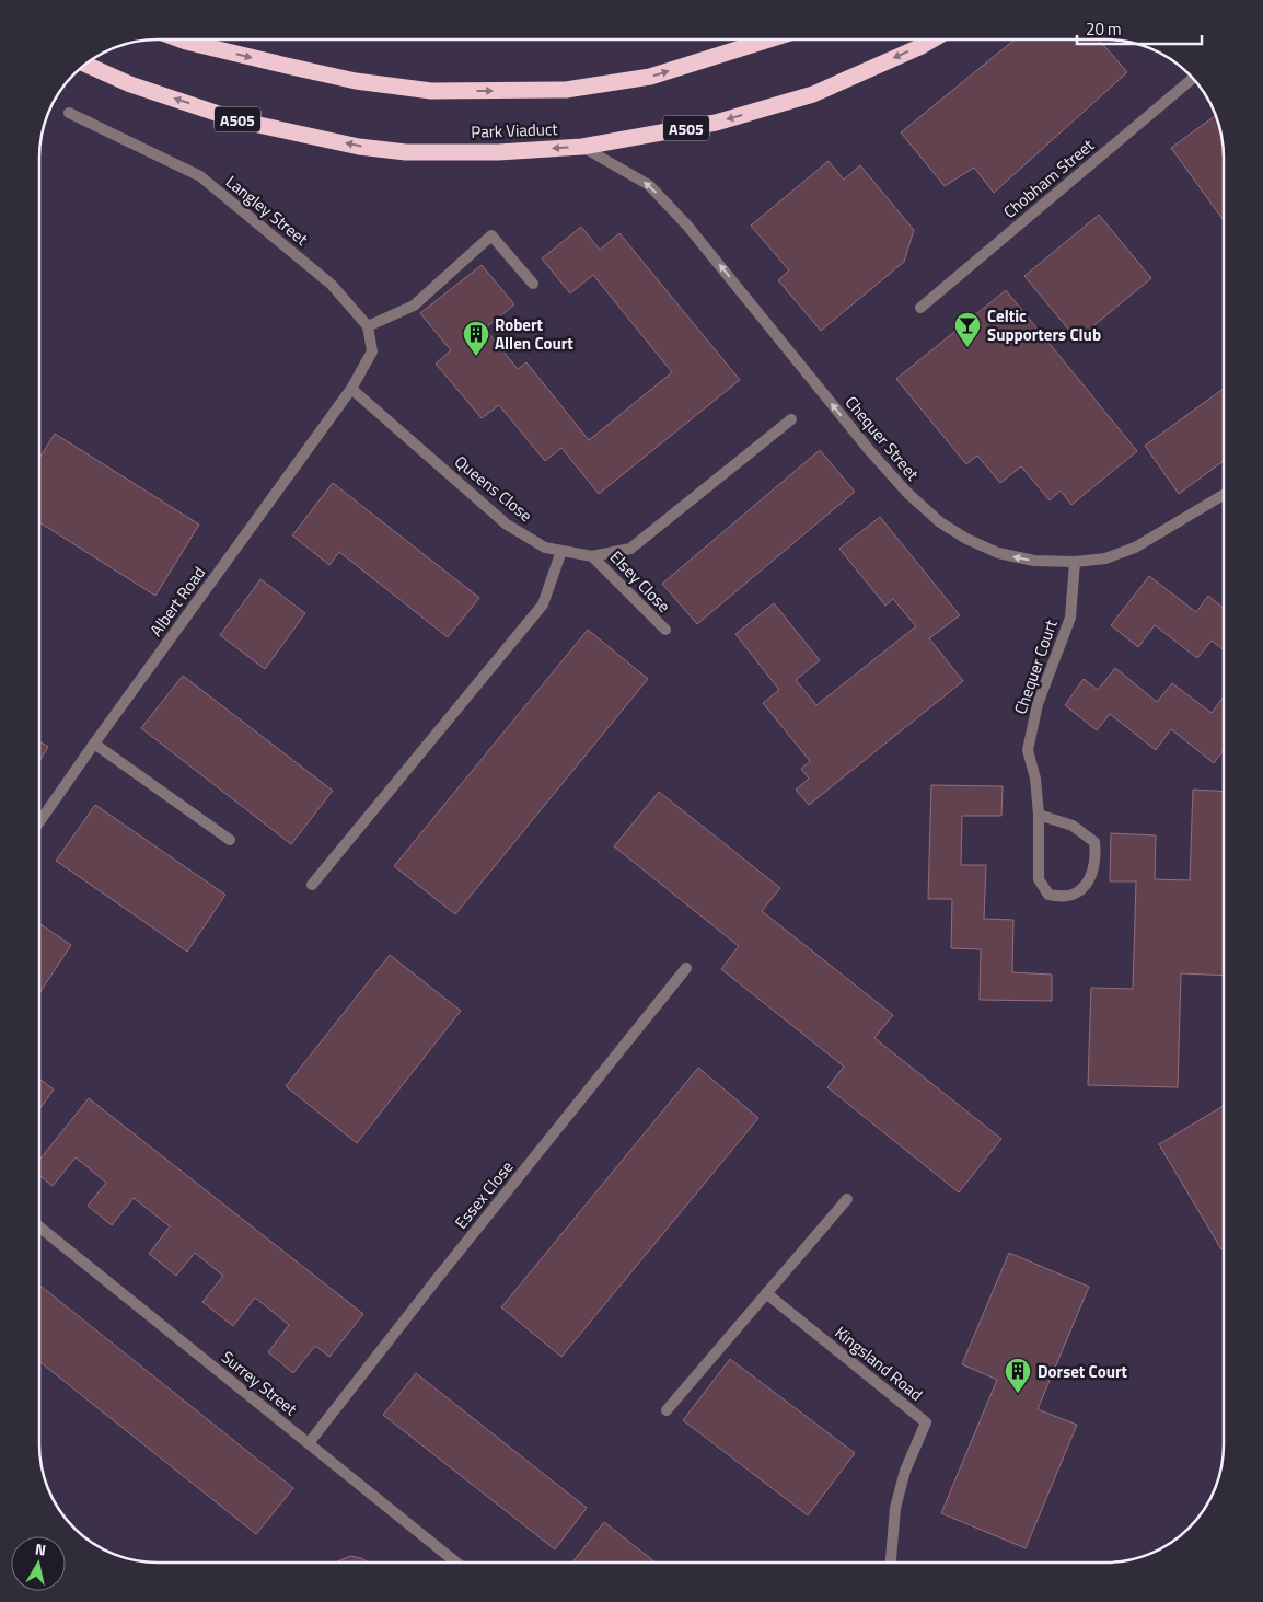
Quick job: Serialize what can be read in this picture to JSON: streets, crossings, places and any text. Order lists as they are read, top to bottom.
{
  "streets": {
    "highway": ["A505", "Park Viaduct"],
    "street": [
      "Chobham Street",
      "Langley Street",
      "Chequer Street",
      "Queens Close",
      "Elsey Close",
      "Albert Road",
      "Chequer Court",
      "Essex Close",
      "Kingsland Road",
      "Surrey Street"
    ]
  },
  "crossings": [
    ["Park Viaduct", "Chequer Street"],
    ["Chequer Street", "Chequer Court"],
    ["Queens Close", "Elsey Close"],
    ["Queens Close", "Albert Road"],
    ["Essex Close", "Surrey Street"]
  ],
  "one_way": ["Chequer Street"],
  "places": {
    "bar": ["Celtic Supporters Club"],
    "building": ["Robert Allen Court", "Dorset Court"]
  },
  "scale_bar": "20 m",
  "north": "top"
}
